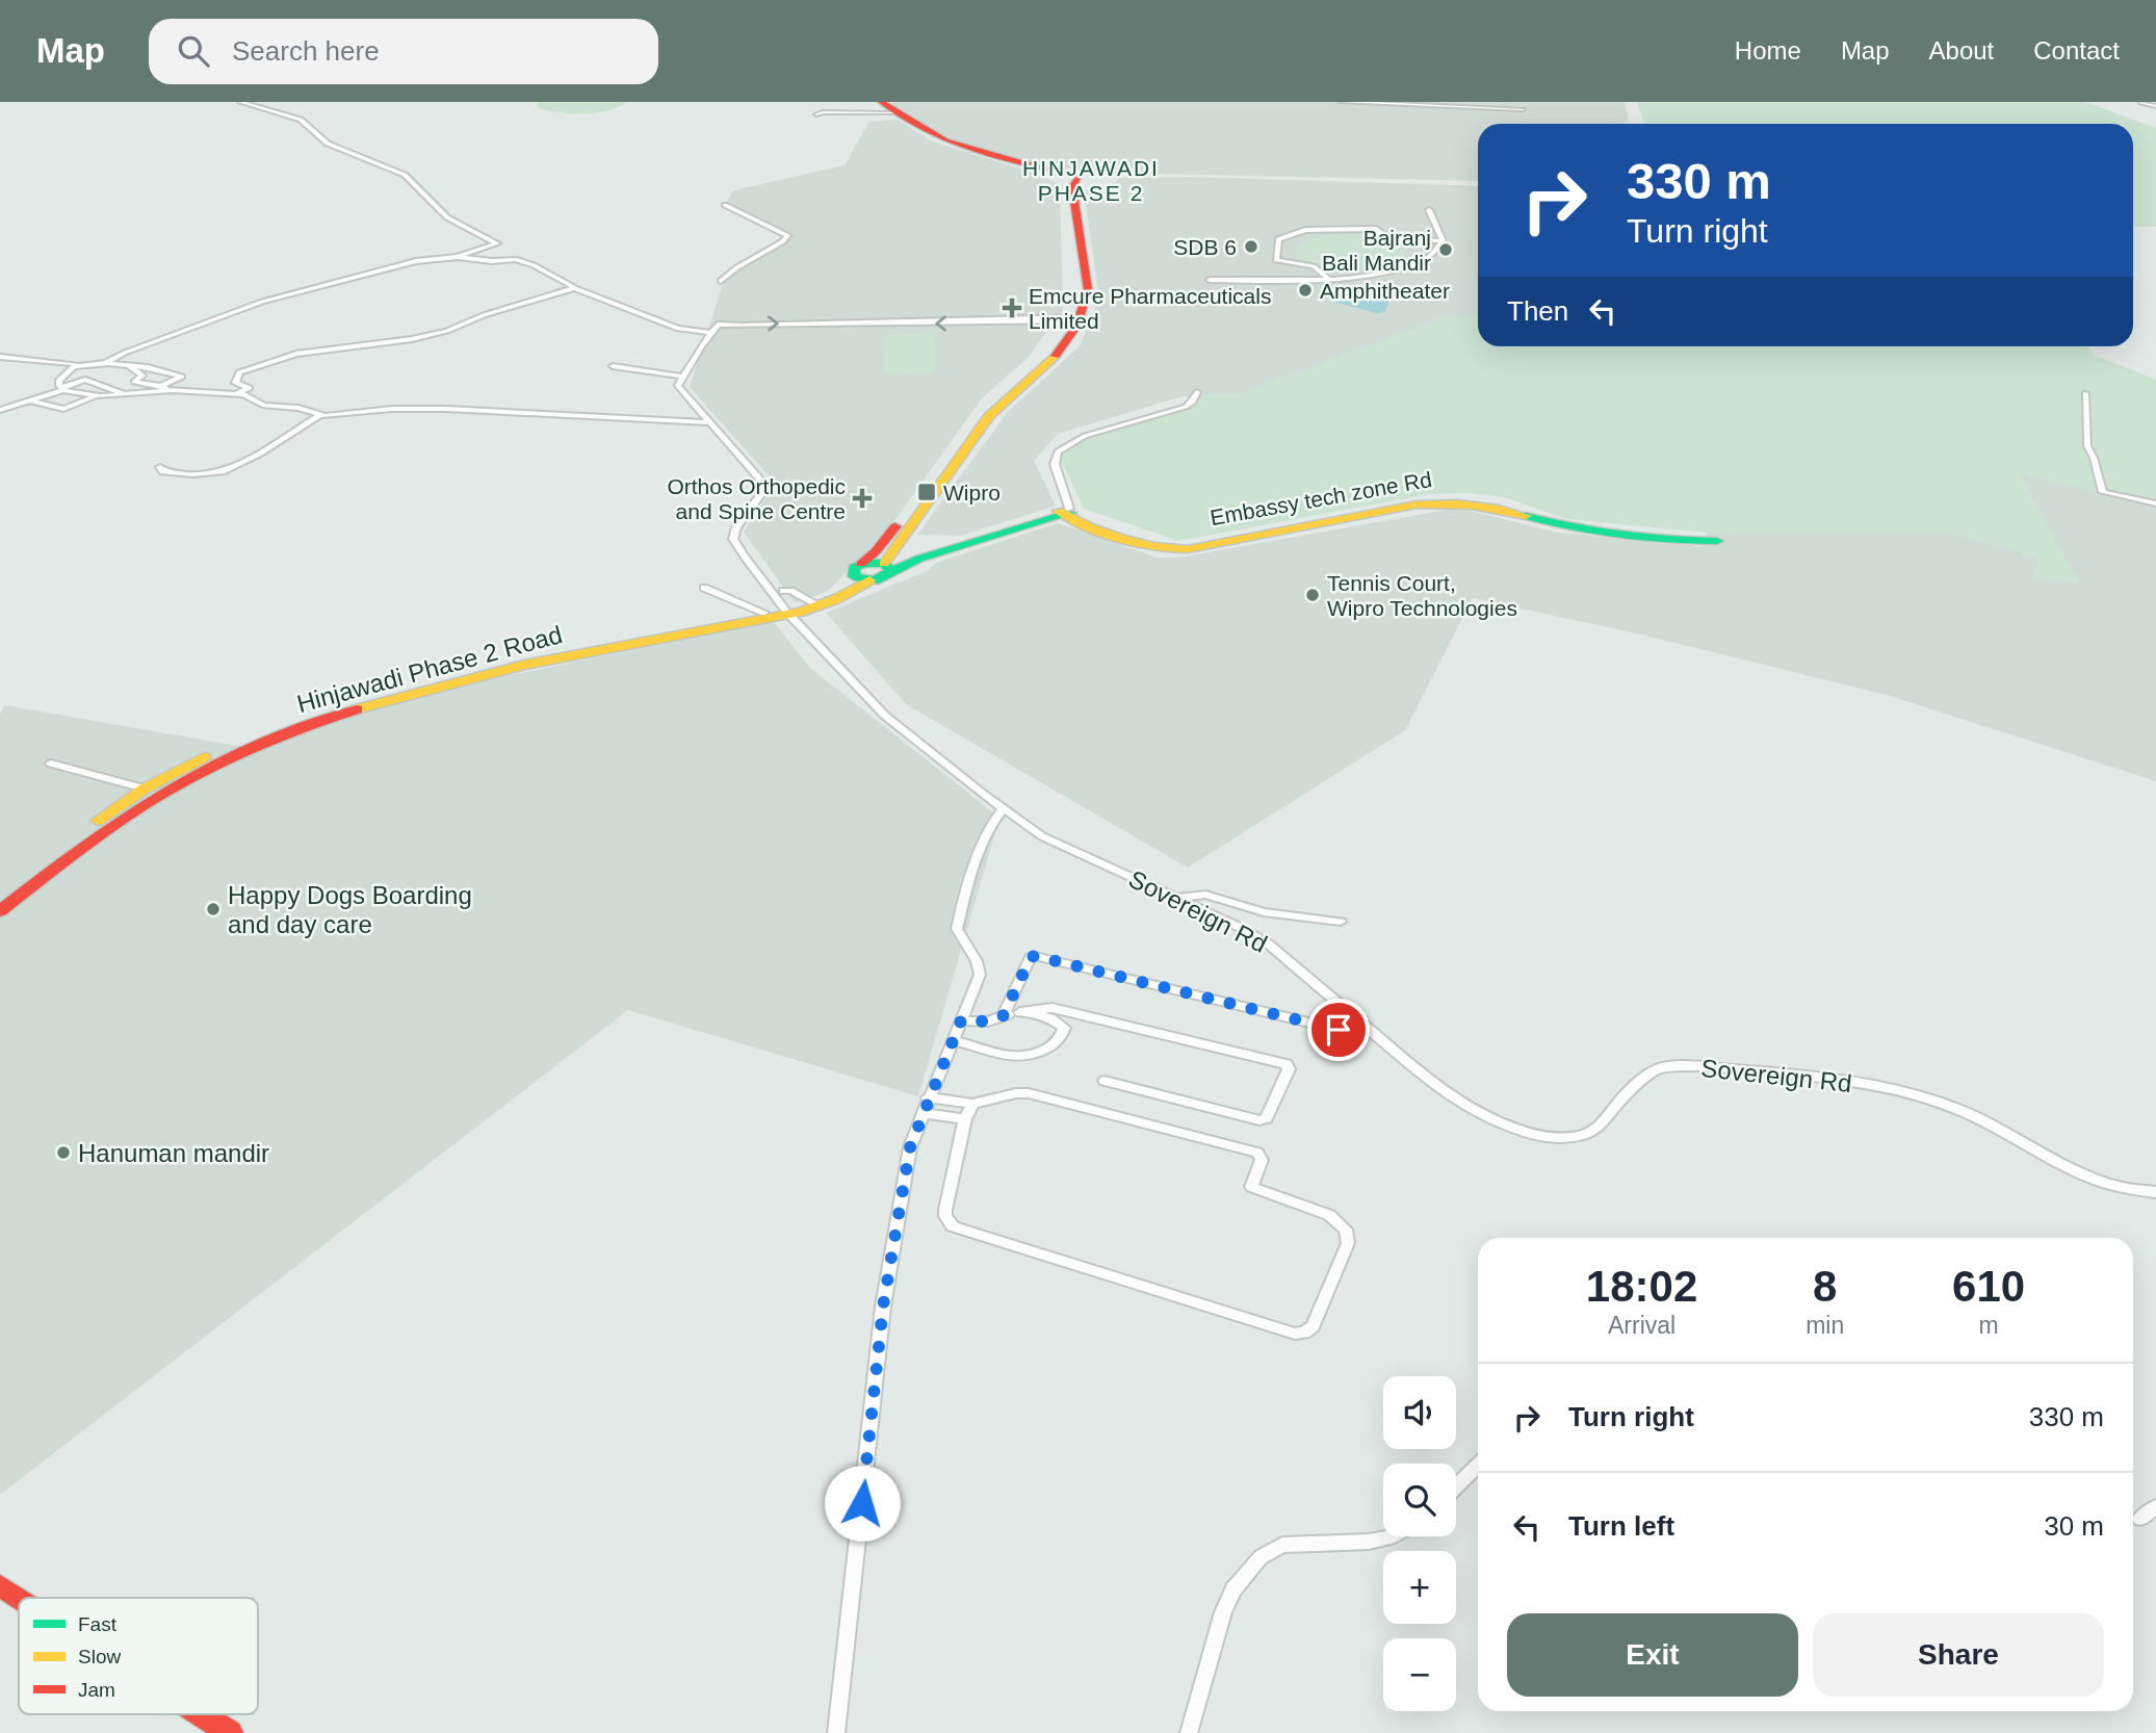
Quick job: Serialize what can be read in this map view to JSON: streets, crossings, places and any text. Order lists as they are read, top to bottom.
{
  "streets": {
    "main road": ["Embassy tech zone Rd", "Hinjawadi Phase 2 Road"],
    "street": ["Sovereign Rd"]
  },
  "crossings": [
    ["Hinjawadi Phase 2 Road", "Sovereign Rd"]
  ],
  "districts": ["HINJAWADI PHASE 2"],
  "places": {
    "other": [
      "SDB 6",
      "Bajranj Bali Mandir",
      "Amphitheater",
      "Tennis Court, Wipro Technologies",
      "Happy Dogs Boarding and day care",
      "Hanuman mandir"
    ],
    "health": ["Emcure Pharmaceuticals Limited", "Orthos Orthopedic and Spine Centre"],
    "transit": ["Wipro"]
  },
  "legend": ["Fast", "Slow", "Jam"],
  "page": {
    "header": "Map",
    "search": "Search here",
    "nav": [
      "Home",
      "Map",
      "About",
      "Contact"
    ],
    "turn": ["330 m", "Turn right"],
    "then": "Then",
    "eta": [
      "18:02",
      "Arrival",
      "8",
      "min",
      "610",
      "m"
    ],
    "list": [
      {
        "name": "Turn right",
        "value": "330 m"
      },
      {
        "name": "Turn left",
        "value": "30 m"
      }
    ],
    "map_buttons": ["+", "−"],
    "buttons": ["Exit", "Share"]
  }
}
